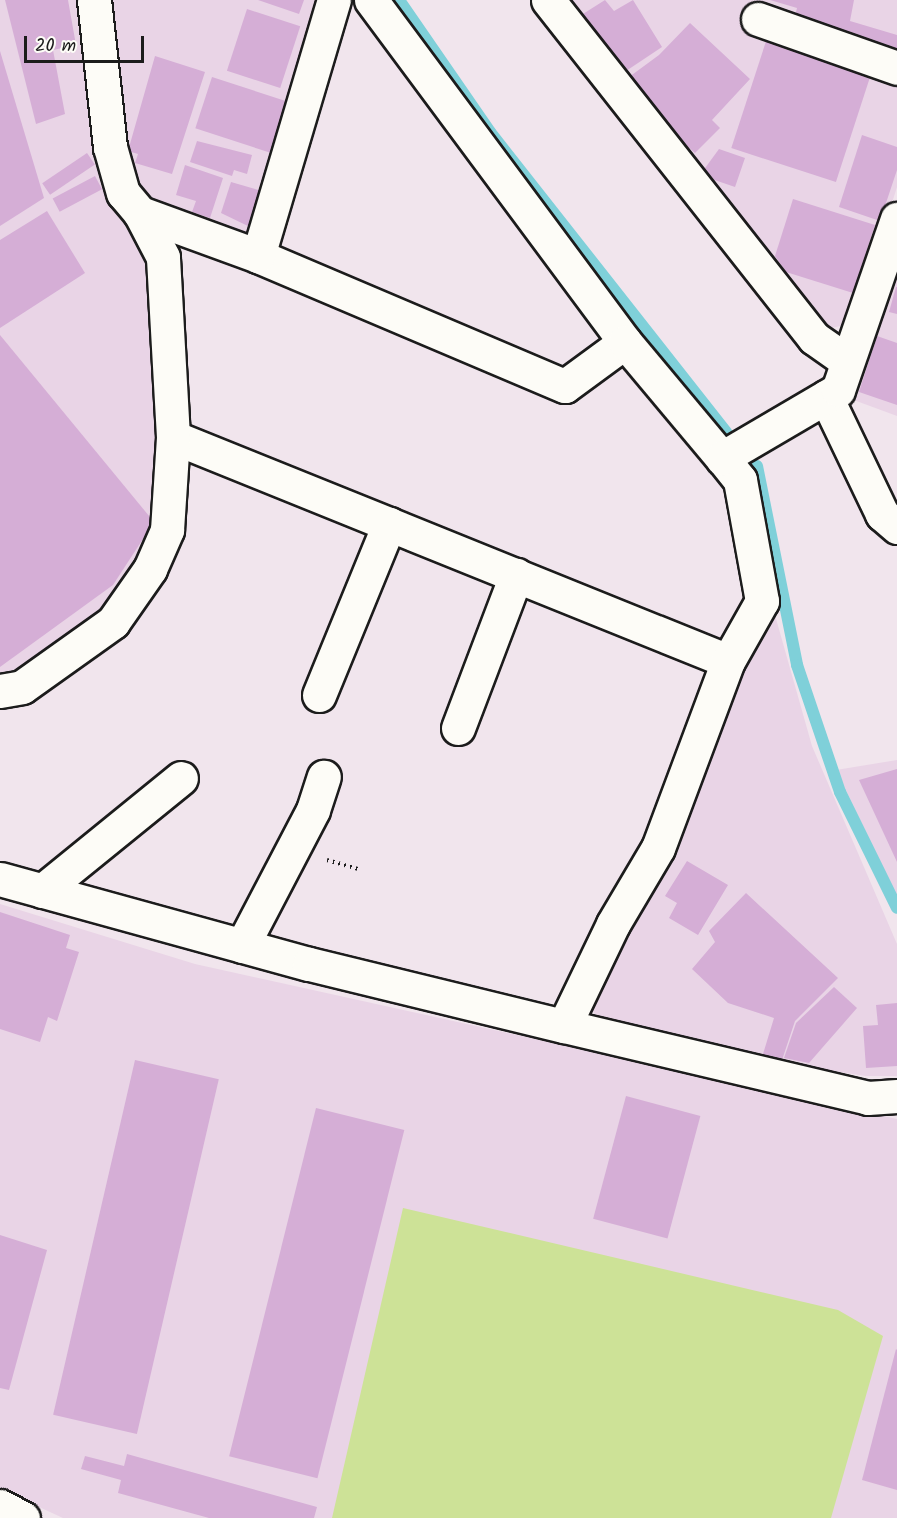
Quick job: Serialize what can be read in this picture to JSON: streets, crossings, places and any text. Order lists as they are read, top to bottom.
{
  "scale_bar": "20 m"
}
